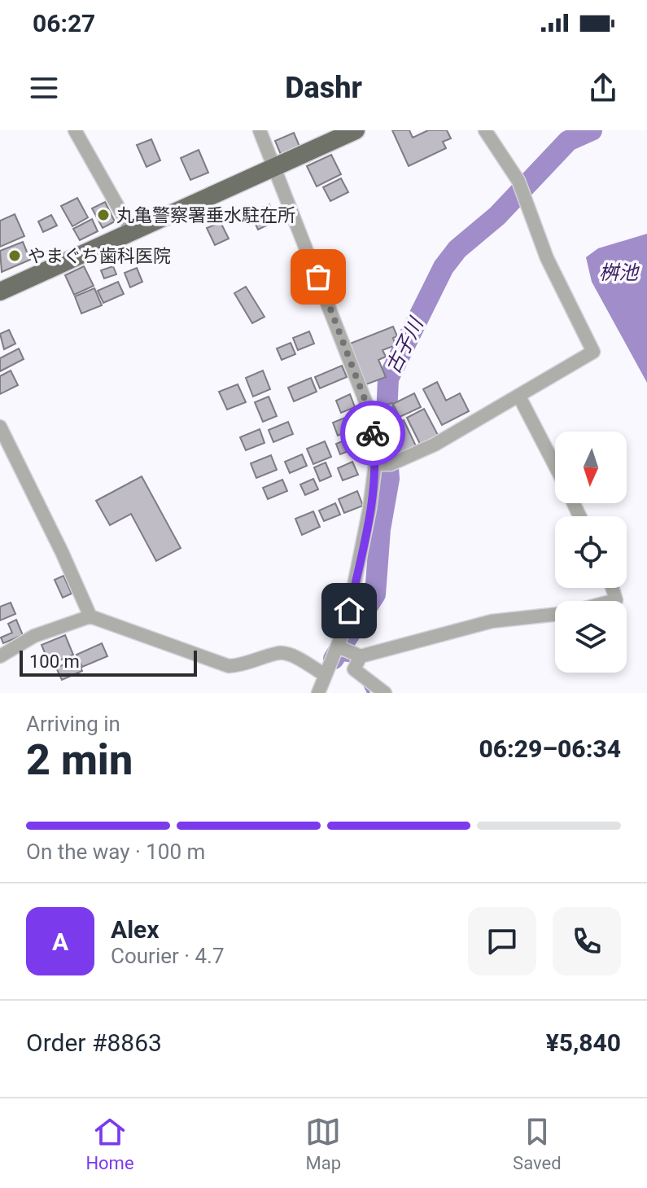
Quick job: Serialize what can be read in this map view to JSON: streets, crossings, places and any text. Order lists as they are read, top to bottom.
{
  "water": ["桝池", "古子川"],
  "places": ["丸亀警察署垂水駐在所", "やまぐち歯科医院"],
  "scale_bar": "100 m",
  "north": "bottom",
  "page": {
    "status": "06:27",
    "header": "Dashr",
    "scale": "100 m",
    "heading": ["2 min", "Arriving in", "06:29–06:34"],
    "panel": [
      "Alex",
      "Courier · 4.7",
      "Order #8863",
      "¥5,840"
    ],
    "bar": "On the way · 100 m",
    "round": "A",
    "tabs": ["Home", "Map", "Saved"]
  }
}
